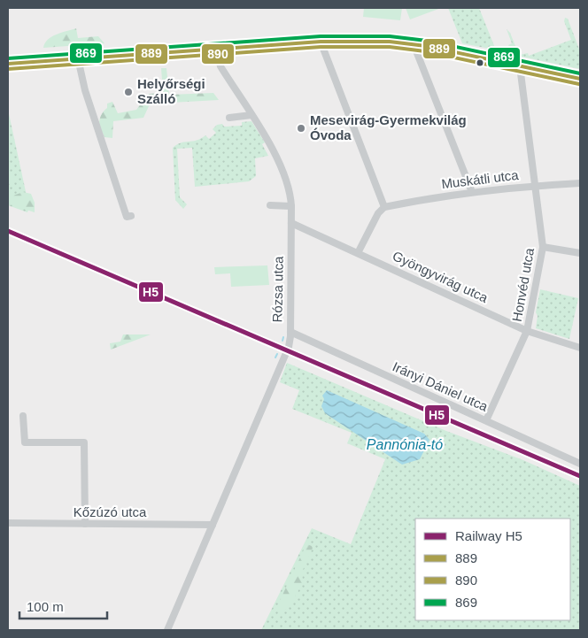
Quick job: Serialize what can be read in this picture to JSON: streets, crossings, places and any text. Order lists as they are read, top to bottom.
{
  "streets": {
    "street": [
      "Muskátli utca",
      "Gyöngyvirág utca",
      "Honvéd utca",
      "Rózsa utca",
      "Irányi Dániel utca",
      "Kőzúzó utca"
    ]
  },
  "crossings": [
    ["Muskátli utca", "Honvéd utca"],
    ["Gyöngyvirág utca", "Honvéd utca"],
    ["Gyöngyvirág utca", "Rózsa utca"],
    ["Honvéd utca", "Irányi Dániel utca"],
    ["Rózsa utca", "Irányi Dániel utca"],
    ["Rózsa utca", "Kőzúzó utca"]
  ],
  "water": ["Pannónia-tó"],
  "places": ["Helyőrségi Szálló", "Mesevirág-Gyermekvilág Óvoda"],
  "lines": [
    "transit line 869",
    "transit line 889",
    "transit line 890",
    "rail line H5"
  ],
  "legend": [
    "Railway H5",
    "889",
    "890",
    "869"
  ],
  "scale_bar": "100 m"
}
